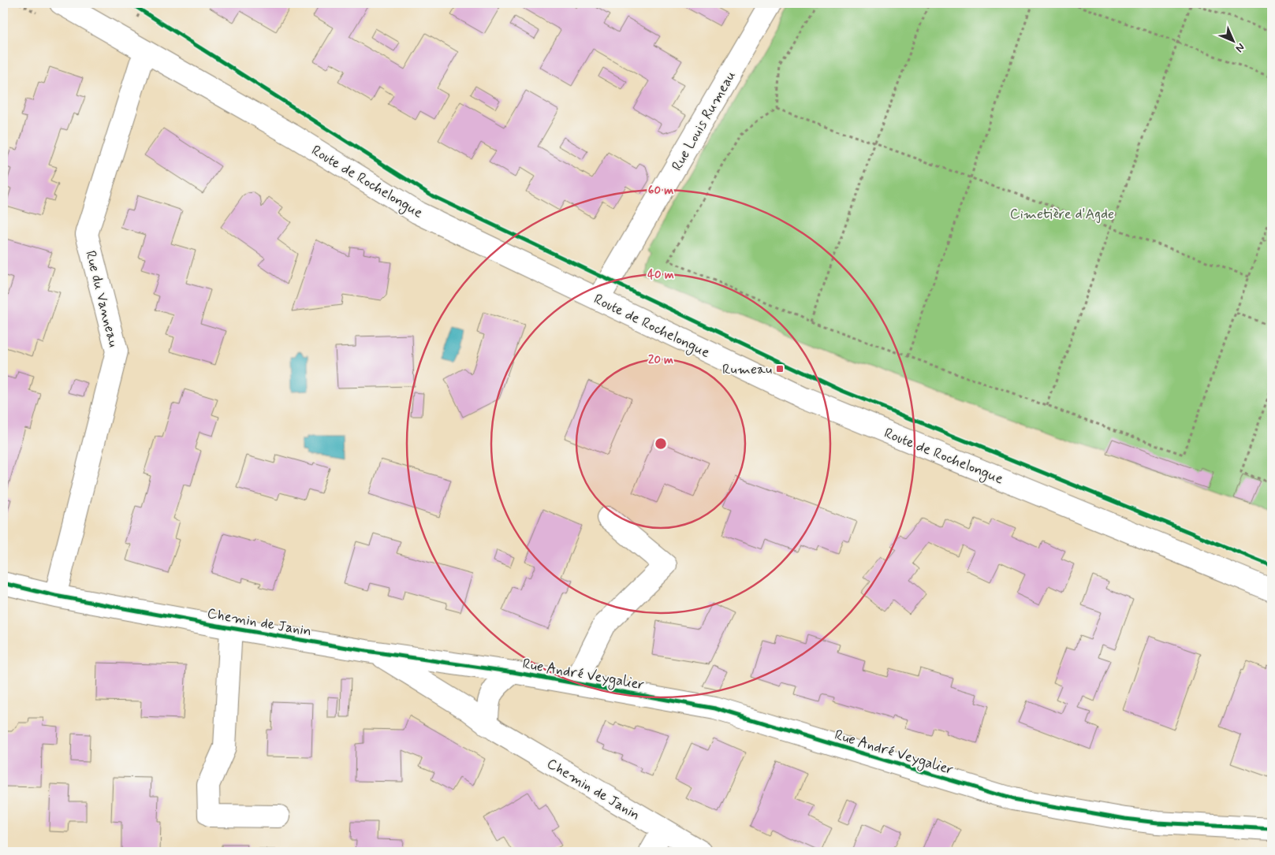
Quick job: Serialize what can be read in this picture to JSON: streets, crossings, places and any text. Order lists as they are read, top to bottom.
{
  "streets": {
    "street": [
      "Rue Louis Rumeau",
      "Route de Rochelongue",
      "Rue du Vanneau",
      "Chemin de Janin",
      "Rue André Veygalier"
    ]
  },
  "crossings": [
    ["Rue Louis Rumeau", "Route de Rochelongue"],
    ["Route de Rochelongue", "Rue du Vanneau"],
    ["Rue du Vanneau", "Chemin de Janin"],
    ["Chemin de Janin", "Rue André Veygalier"]
  ],
  "parks": ["Cimetière d'Agde"],
  "places": {
    "transit": ["Rumeau"]
  },
  "north": "bottom right",
  "rings": ["60 m", "40 m", "20 m"]
}
